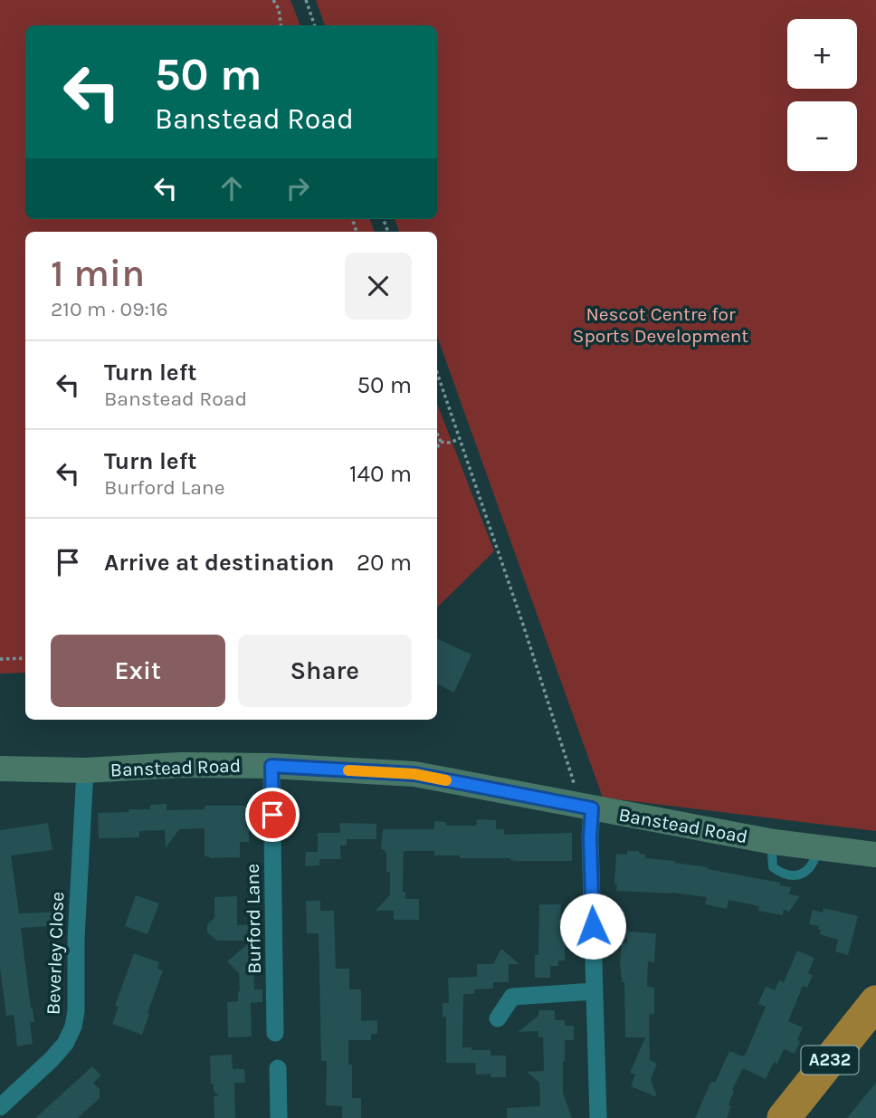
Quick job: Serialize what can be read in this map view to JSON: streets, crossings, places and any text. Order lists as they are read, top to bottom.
{
  "streets": {
    "highway": ["A232"],
    "street": ["Banstead Road", "Burford Lane", "Beverley Close"]
  },
  "crossings": [
    ["Banstead Road", "Burford Lane"],
    ["Banstead Road", "Beverley Close"]
  ],
  "parks": ["Nescot Centre for Sports Development"],
  "page": {
    "map_buttons": ["+", "−"],
    "turn": ["50 m", "Banstead Road"],
    "heading": ["1 min", "210 m · 09:16"],
    "list": [
      {
        "name": "Turn left",
        "note": "Banstead Road",
        "value": "50 m"
      },
      {
        "name": "Turn left",
        "note": "Burford Lane",
        "value": "140 m"
      },
      {
        "name": "Arrive at destination",
        "value": "20 m"
      }
    ],
    "buttons": ["Exit", "Share"]
  }
}
